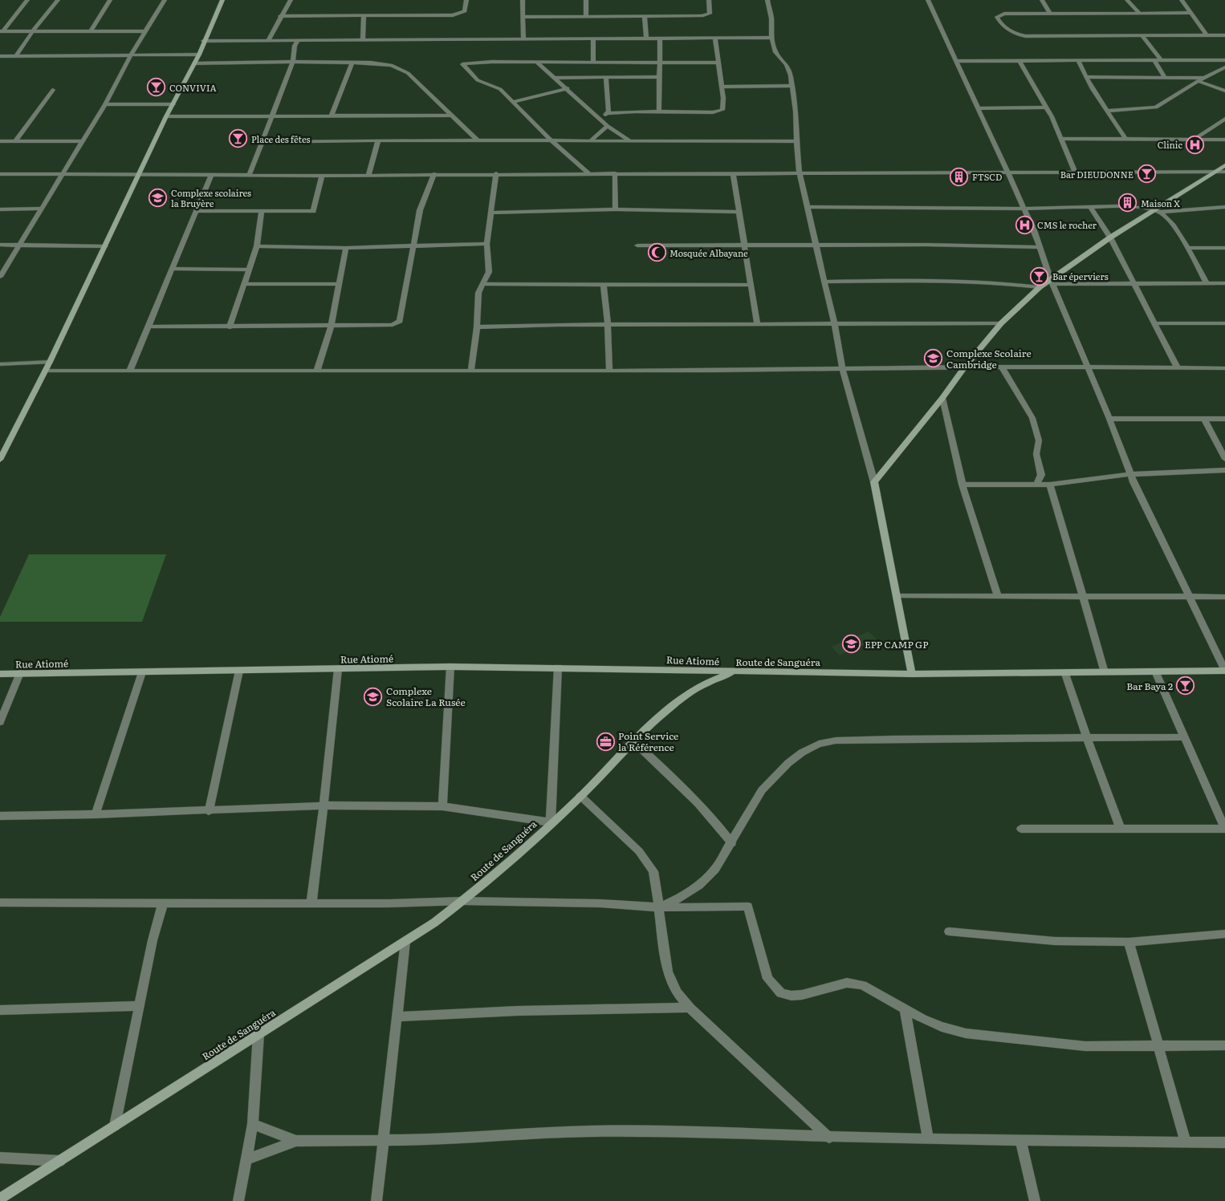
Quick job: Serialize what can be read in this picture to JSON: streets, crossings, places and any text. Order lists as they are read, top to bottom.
{
  "streets": {
    "street": ["Rue Atiomé", "Route de Sanguéra"]
  },
  "crossings": [
    ["Rue Atiomé", "Route de Sanguéra"]
  ],
  "places": {
    "bar": [
      "CONVIVIA",
      "Place des fêtes",
      "Bar DIEUDONNE",
      "Bar éperviers",
      "Bar Baya 2"
    ],
    "hospital": ["Clinic", "CMS le rocher"],
    "building": ["FTSCD", "Maison X"],
    "school or university": [
      "Complexe scolaires la Bruyère",
      "Complexe Scolaire Cambridge",
      "EPP CAMP GP",
      "Complexe Scolaire La Rusée"
    ],
    "mosque": ["Mosquée Albayane"],
    "office": ["Point Service la Référence"]
  }
}
